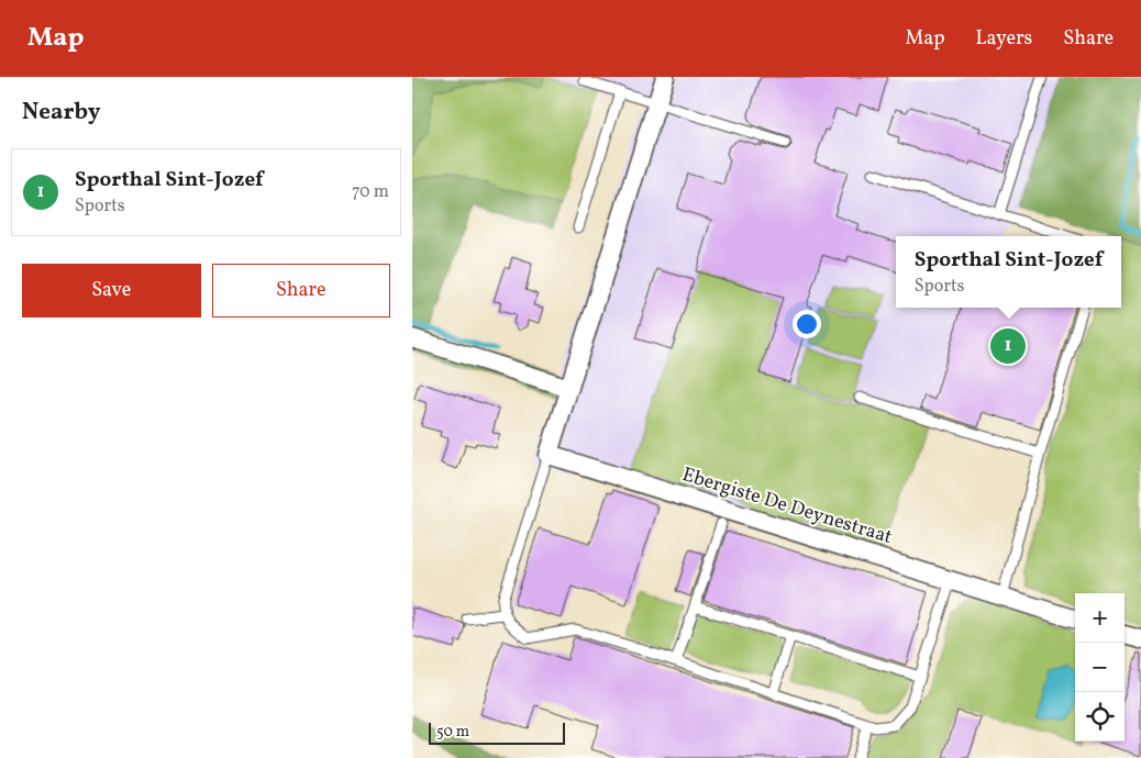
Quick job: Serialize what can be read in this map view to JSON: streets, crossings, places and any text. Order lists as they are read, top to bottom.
{
  "streets": {
    "street": ["Ebergiste De Deynestraat"]
  },
  "scale_bar": "50 m",
  "page": {
    "header": "Map",
    "nav": ["Map", "Layers", "Share"],
    "heading": "Nearby",
    "list": [
      {
        "mark": "1",
        "name": "Sporthal Sint-Jozef",
        "note": "Sports",
        "value": "70 m"
      }
    ],
    "popup": ["Sporthal Sint-Jozef", "Sports"],
    "buttons": ["Save", "Share"],
    "pins": "1",
    "map_buttons": ["+", "−"],
    "scale": "50 m"
  }
}
